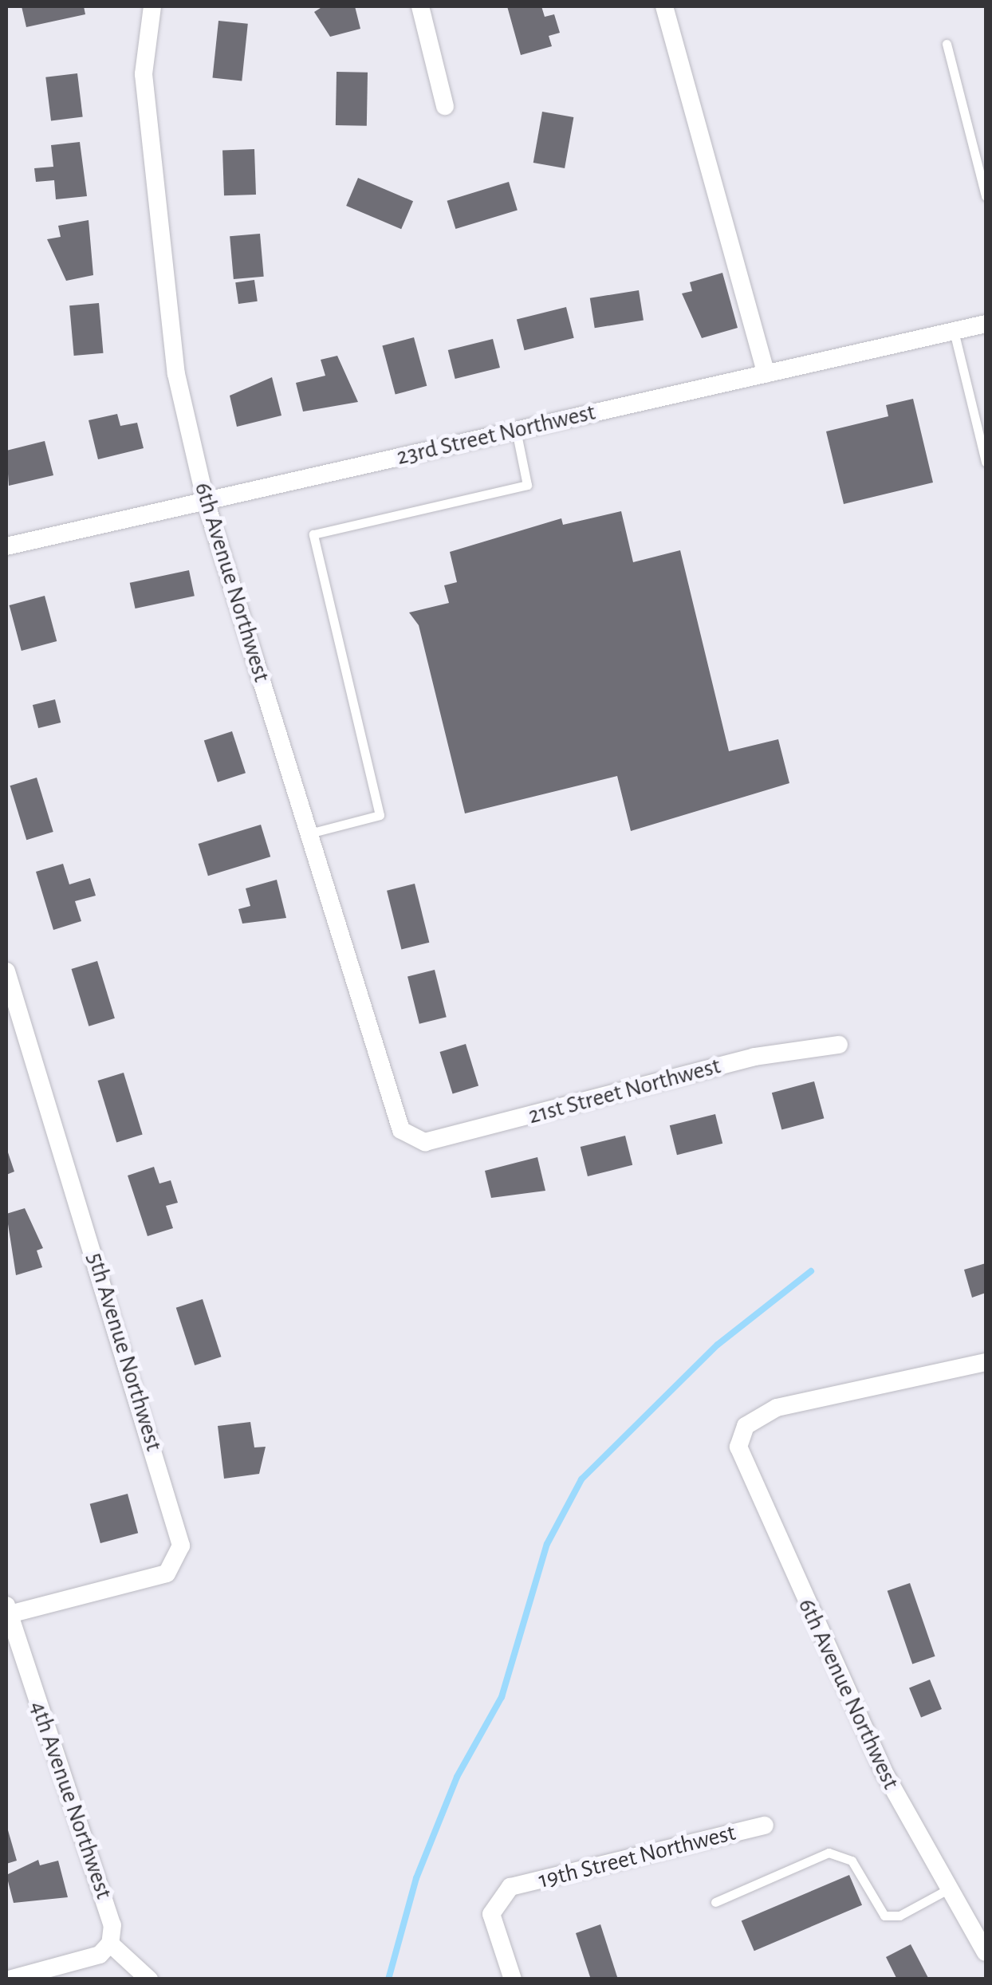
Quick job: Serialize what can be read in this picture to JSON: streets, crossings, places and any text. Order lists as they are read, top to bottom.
{
  "streets": {
    "street": [
      "23rd Street Northwest",
      "6th Avenue Northwest",
      "21st Street Northwest",
      "5th Avenue Northwest",
      "4th Avenue Northwest",
      "19th Street Northwest"
    ]
  },
  "crossings": [
    ["23rd Street Northwest", "6th Avenue Northwest"],
    ["6th Avenue Northwest", "21st Street Northwest"],
    ["5th Avenue Northwest", "4th Avenue Northwest"]
  ]
}
